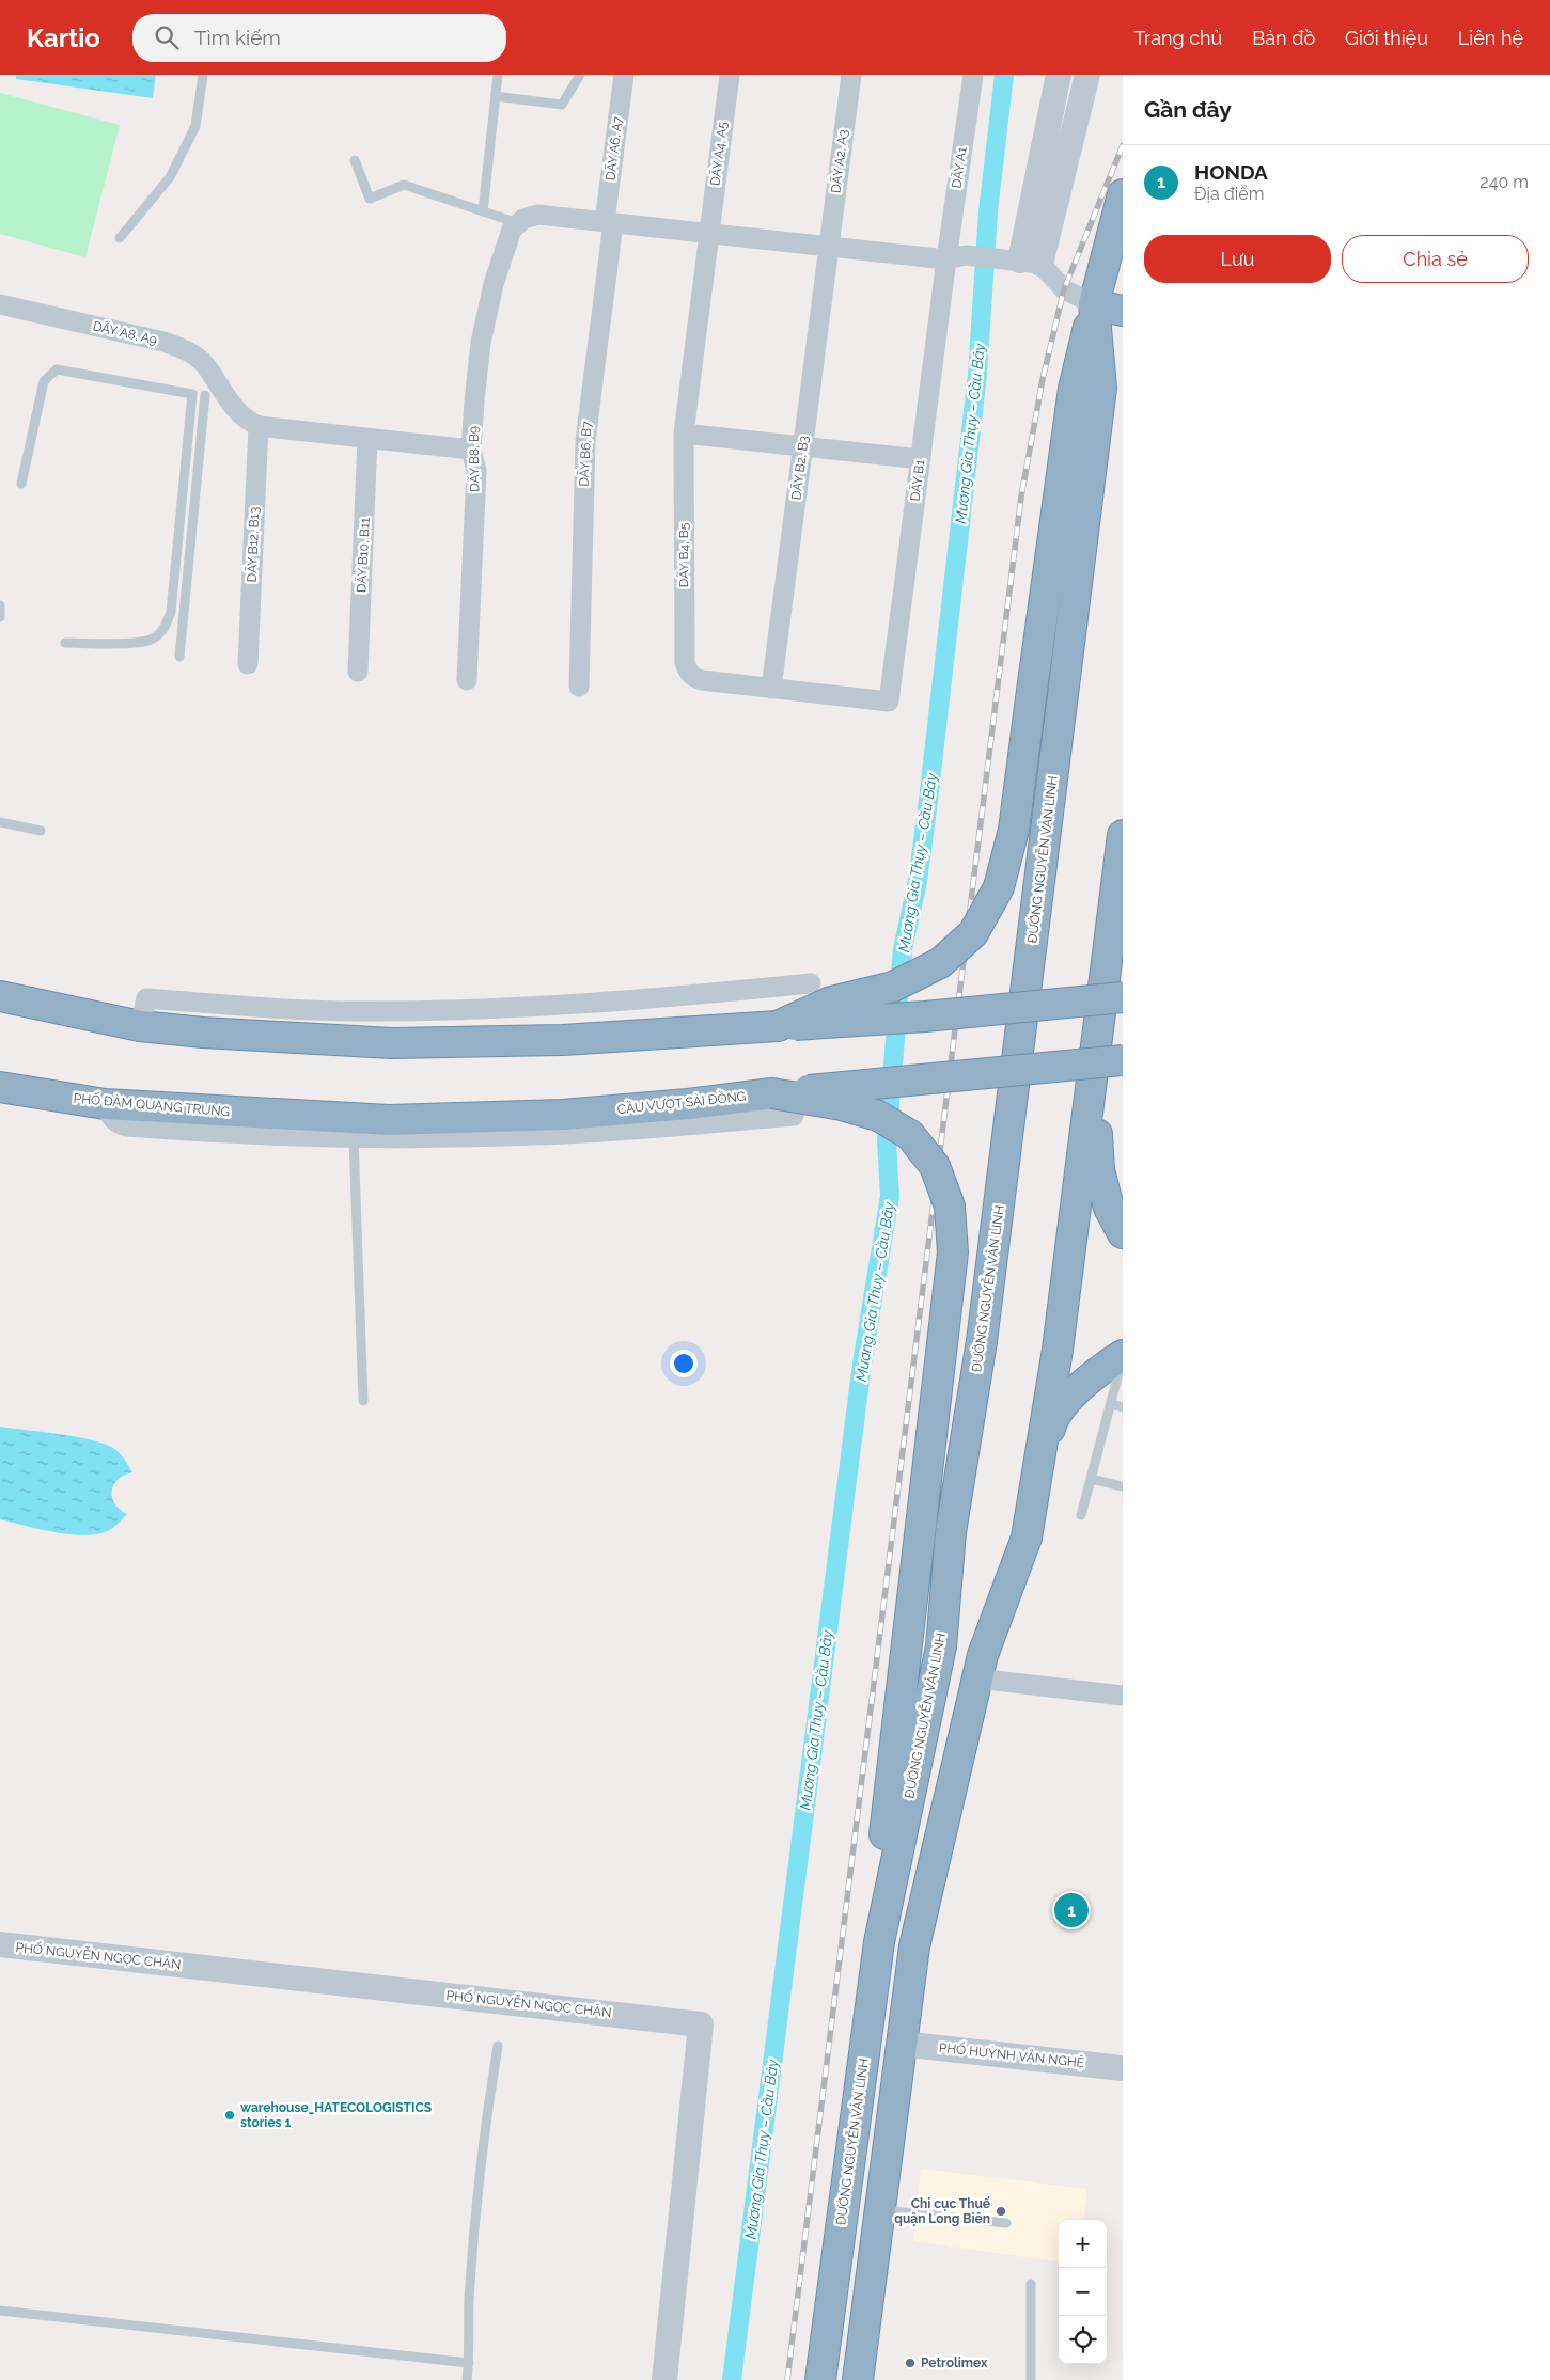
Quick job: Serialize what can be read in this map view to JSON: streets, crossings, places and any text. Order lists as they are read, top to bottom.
{
  "streets": {
    "highway": ["ĐƯỜNG NGUYỄN VĂN LINH", "CẦU VƯỢT SÀI ĐỒNG", "PHỐ ĐÀM QUANG TRUNG"],
    "street": [
      "DÃY A6, A7",
      "DÃY A4, A5",
      "DÃY A2, A3",
      "DÃY A1",
      "DÃY A8, A9",
      "DÃY B6, B7",
      "DÃY B8, B9",
      "DÃY B2, B3",
      "DÃY B1",
      "DÃY B12, B13",
      "DÃY B10, B11",
      "DÃY B4, B5",
      "PHỐ NGUYỄN NGỌC CHÂN",
      "PHỐ HUỲNH VĂN NGHỆ"
    ]
  },
  "crossings": [
    ["DÃY A6, A7", "DÃY B6, B7"],
    ["DÃY A4, A5", "DÃY B4, B5"],
    ["DÃY A2, A3", "DÃY B2, B3"],
    ["DÃY A1", "DÃY B1"],
    ["DÃY A8, A9", "DÃY B12, B13"],
    ["DÃY B2, B3", "DÃY B4, B5"],
    ["DÃY B1", "DÃY B4, B5"],
    ["CẦU VƯỢT SÀI ĐỒNG", "PHỐ ĐÀM QUANG TRUNG"]
  ],
  "water": ["Mương Gia Thụy – Cầu Bây"],
  "places": ["warehouse_HATECOLOGISTICS stories 1", "Chi cục Thuế quận Long Biên", "Petrolimex"],
  "page": {
    "header": "Kartio",
    "search": "Tìm kiếm",
    "nav": [
      "Trang chủ",
      "Bản đồ",
      "Giới thiệu",
      "Liên hệ"
    ],
    "heading": "Gần đây",
    "list": [
      {
        "mark": "1",
        "name": "HONDA",
        "note": "Địa điểm",
        "value": "240 m"
      }
    ],
    "buttons": ["Lưu", "Chia sẻ"],
    "pins": "1",
    "map_buttons": ["+", "−"]
  }
}
